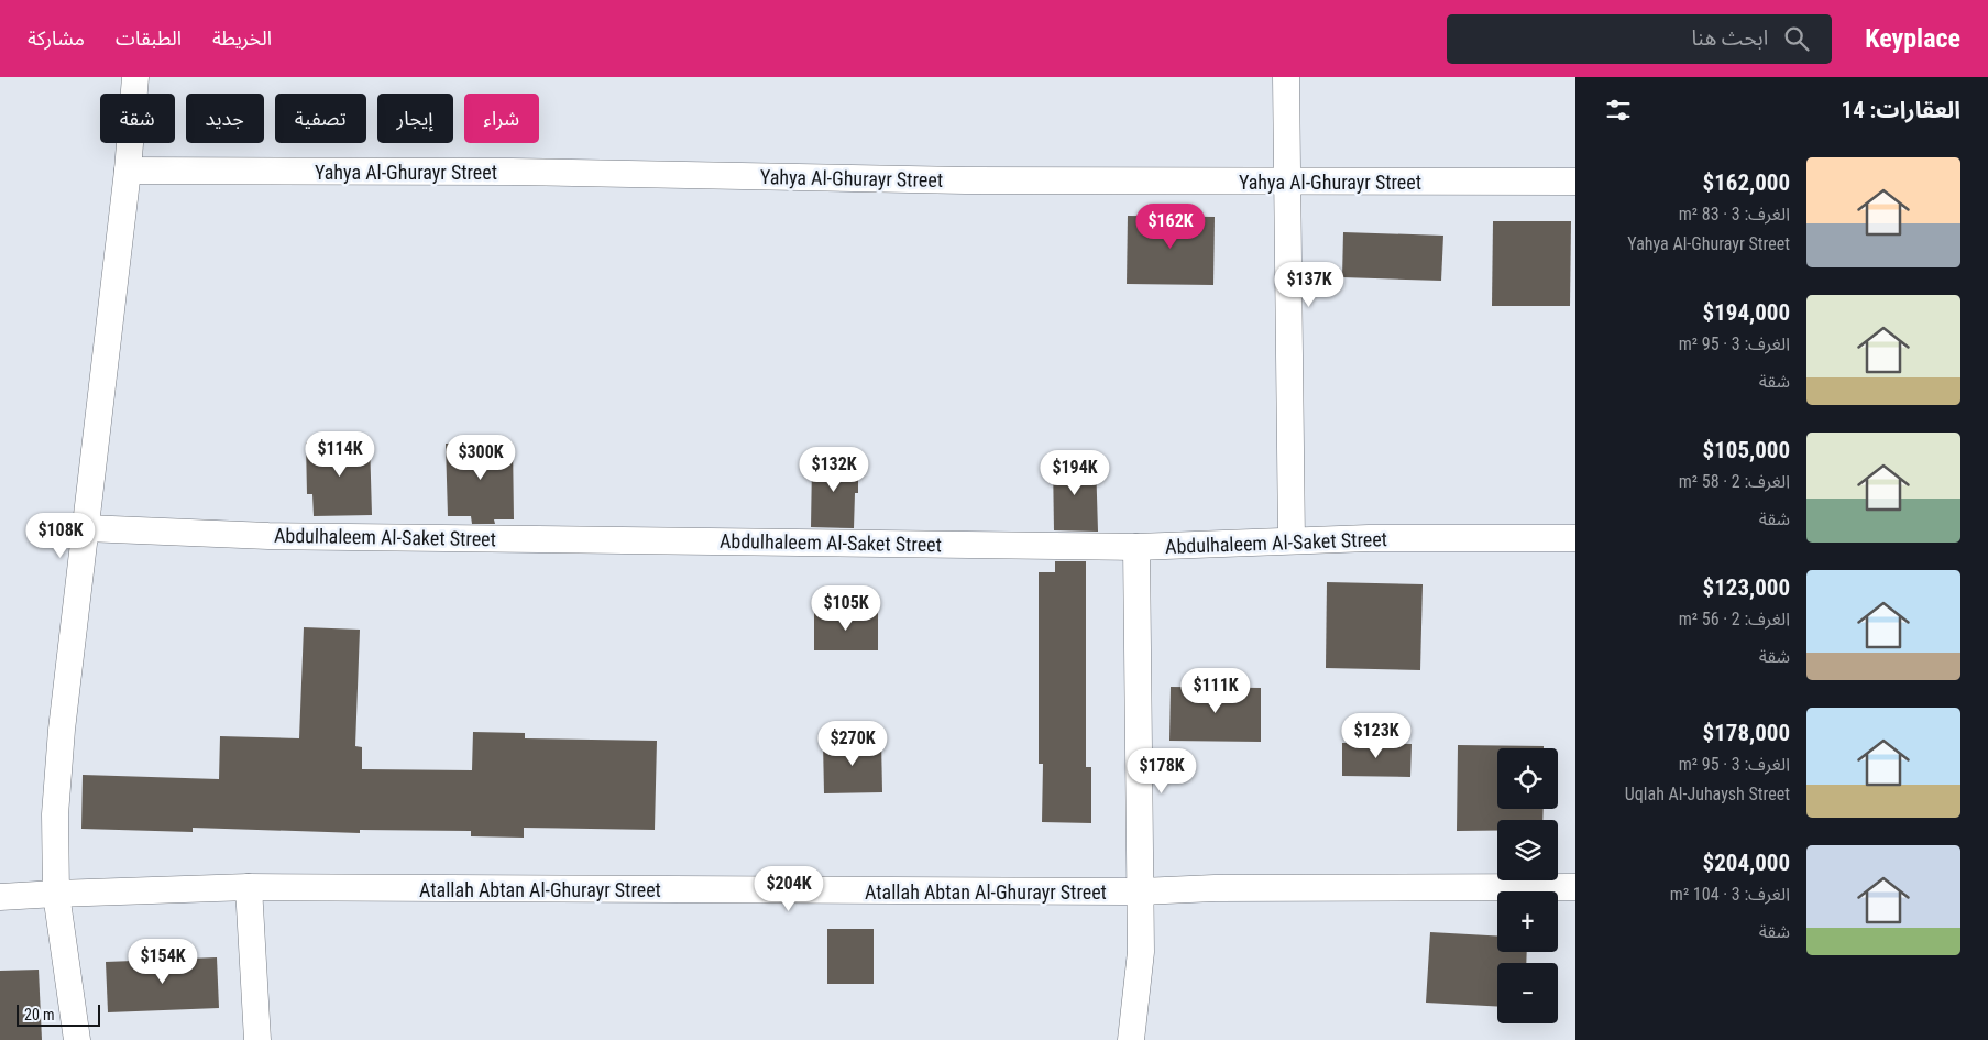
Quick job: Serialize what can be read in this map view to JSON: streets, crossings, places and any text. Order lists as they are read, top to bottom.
{
  "streets": {
    "street": ["Yahya Al-Ghurayr Street", "Abdulhaleem Al-Saket Street", "Atallah Abtan Al-Ghurayr Street"]
  },
  "scale_bar": "20 m",
  "page": {
    "header": "Keyplace",
    "search": "ابحث هنا",
    "nav": ["الخريطة", "الطبقات", "مشاركة"],
    "heading": "العقارات: 14",
    "chip": [
      "شراء",
      "إيجار",
      "تصفية",
      "جديد",
      "شقة"
    ],
    "list": [
      {
        "name": "$162,000",
        "note": "الغرف: 3 · 83 m² · Yahya Al-Ghurayr Street"
      },
      {
        "name": "$194,000",
        "note": "الغرف: 3 · 95 m² · شقة"
      },
      {
        "name": "$105,000",
        "note": "الغرف: 2 · 58 m² · شقة"
      },
      {
        "name": "$123,000",
        "note": "الغرف: 2 · 56 m² · شقة"
      },
      {
        "name": "$178,000",
        "note": "الغرف: 3 · 95 m² · Uqlah Al-Juhaysh Street"
      },
      {
        "name": "$204,000",
        "note": "الغرف: 3 · 104 m² · شقة"
      }
    ],
    "price": [
      "$162K",
      "$137K",
      "$114K",
      "$300K",
      "$132K",
      "$194K",
      "$108K",
      "$105K",
      "$111K",
      "$123K",
      "$270K",
      "$178K",
      "$204K",
      "$154K"
    ],
    "map_buttons": ["+", "−"],
    "scale": "20 m"
  }
}
